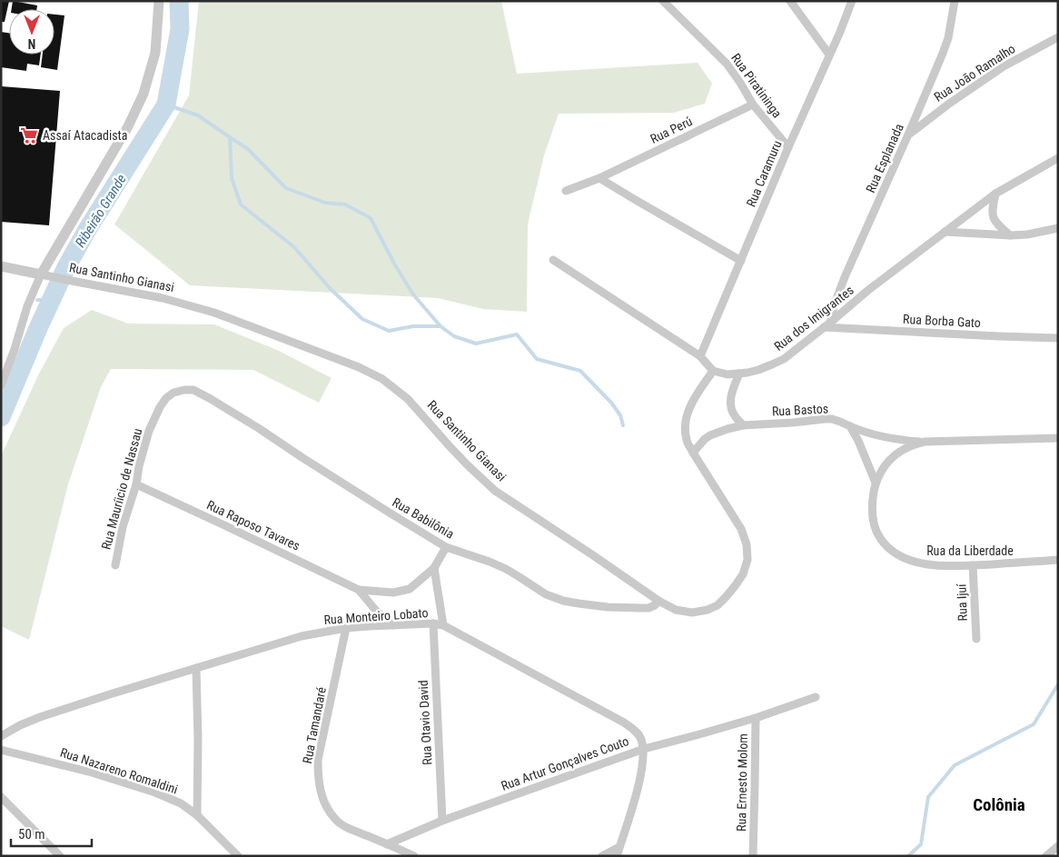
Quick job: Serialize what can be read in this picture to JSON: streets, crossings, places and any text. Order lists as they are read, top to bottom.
{
  "streets": {
    "street": [
      "Rua João Ramalho",
      "Rua Piratininga",
      "Rua Perú",
      "Rua Esplanada",
      "Rua Caramuru",
      "Rua Santinho Gianasi",
      "Rua dos Imigrantes",
      "Rua Borba Gato",
      "Rua Bastos",
      "Rua Mauríicio de Nassau",
      "Rua Babilônia",
      "Rua Raposo Tavares",
      "Rua da Liberdade",
      "Rua Ijuí",
      "Rua Monteiro Lobato",
      "Rua Otavio David",
      "Rua Tamandaré",
      "Rua Artur Gonçalves Couto",
      "Rua Nazareno Romaldini",
      "Rua Ernesto Molom"
    ]
  },
  "crossings": [
    ["Rua João Ramalho", "Rua Esplanada"],
    ["Rua Piratininga", "Rua Perú"],
    ["Rua Piratininga", "Rua Caramuru"],
    ["Rua Esplanada", "Rua dos Imigrantes"],
    ["Rua Esplanada", "Rua Borba Gato"],
    ["Rua Santinho Gianasi", "Rua dos Imigrantes"],
    ["Rua Santinho Gianasi", "Rua Bastos"],
    ["Rua Santinho Gianasi", "Rua Babilônia"],
    ["Rua dos Imigrantes", "Rua Borba Gato"],
    ["Rua Bastos", "Rua da Liberdade"],
    ["Rua Mauríicio de Nassau", "Rua Babilônia"],
    ["Rua Mauríicio de Nassau", "Rua Raposo Tavares"],
    ["Rua Babilônia", "Rua Raposo Tavares"],
    ["Rua Raposo Tavares", "Rua Monteiro Lobato"],
    ["Rua da Liberdade", "Rua Ijuí"],
    ["Rua Monteiro Lobato", "Rua Otavio David"],
    ["Rua Monteiro Lobato", "Rua Tamandaré"],
    ["Rua Monteiro Lobato", "Rua Artur Gonçalves Couto"],
    ["Rua Otavio David", "Rua Artur Gonçalves Couto"],
    ["Rua Tamandaré", "Rua Artur Gonçalves Couto"],
    ["Rua Artur Gonçalves Couto", "Rua Ernesto Molom"]
  ],
  "districts": ["Colônia"],
  "water": ["Ribeirão Grande"],
  "places": {
    "supermarket": ["Assaí Atacadista"]
  },
  "scale_bar": "50 m",
  "north": "bottom"
}
